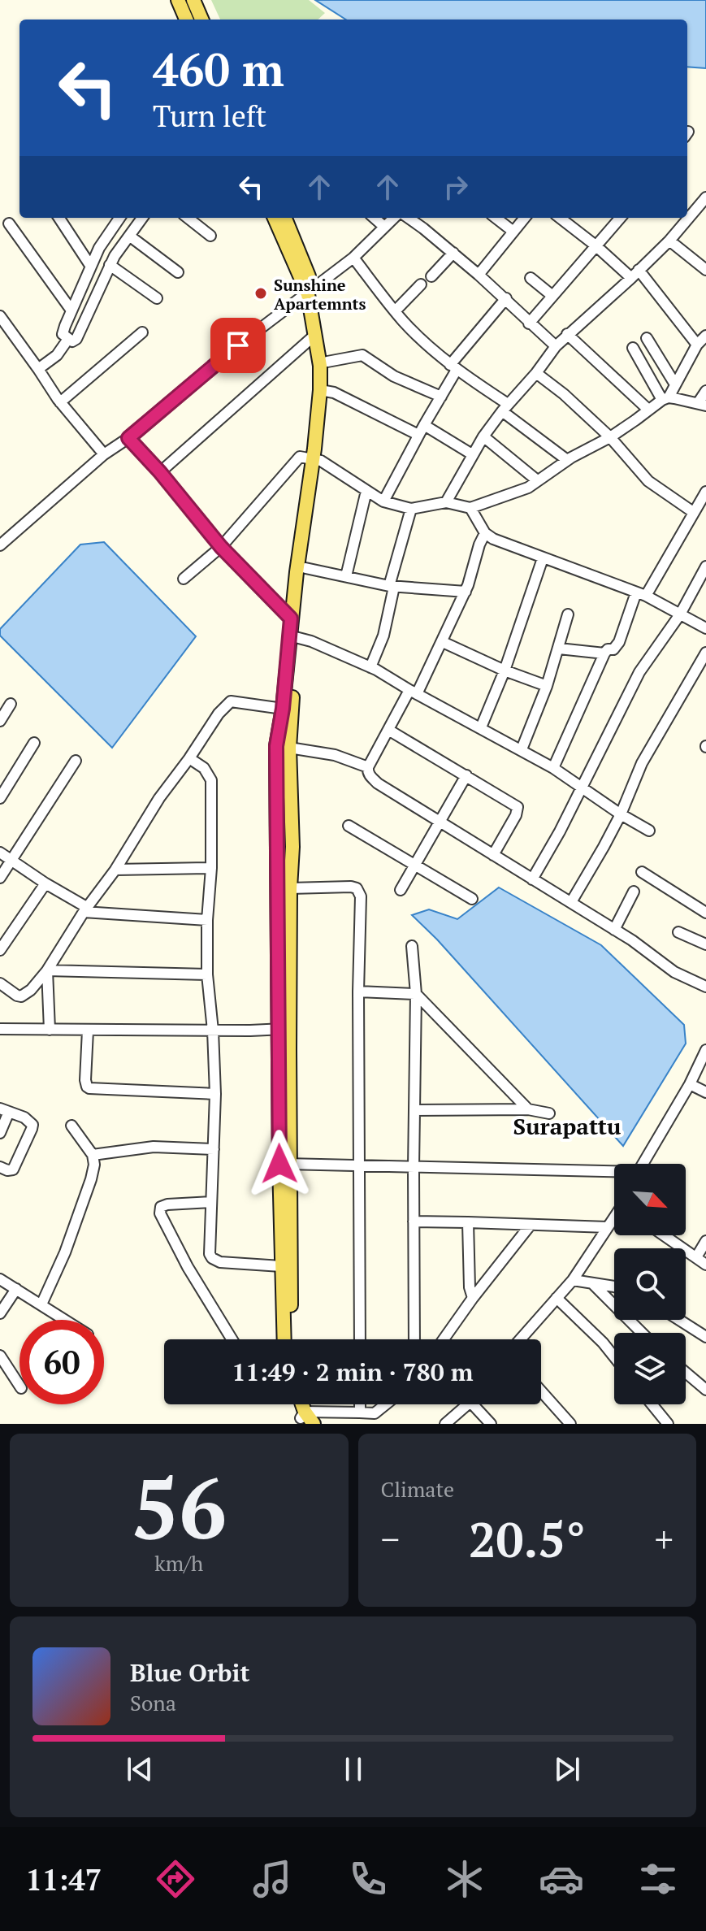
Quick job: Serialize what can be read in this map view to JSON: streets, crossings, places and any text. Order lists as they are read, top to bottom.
{
  "districts": ["Surapattu"],
  "places": ["Sunshine Apartemnts"],
  "north": "bottom right",
  "page": {
    "turn": ["460 m", "Turn left"],
    "limit": "60",
    "trip": "11:49 · 2 min · 780 m",
    "tile": [
      ["56", "km/h"],
      "Climate"
    ],
    "heat": ["−", "20.5°", "+"],
    "song": ["Blue Orbit", "Sona"],
    "tabs": "11:47"
  }
}
